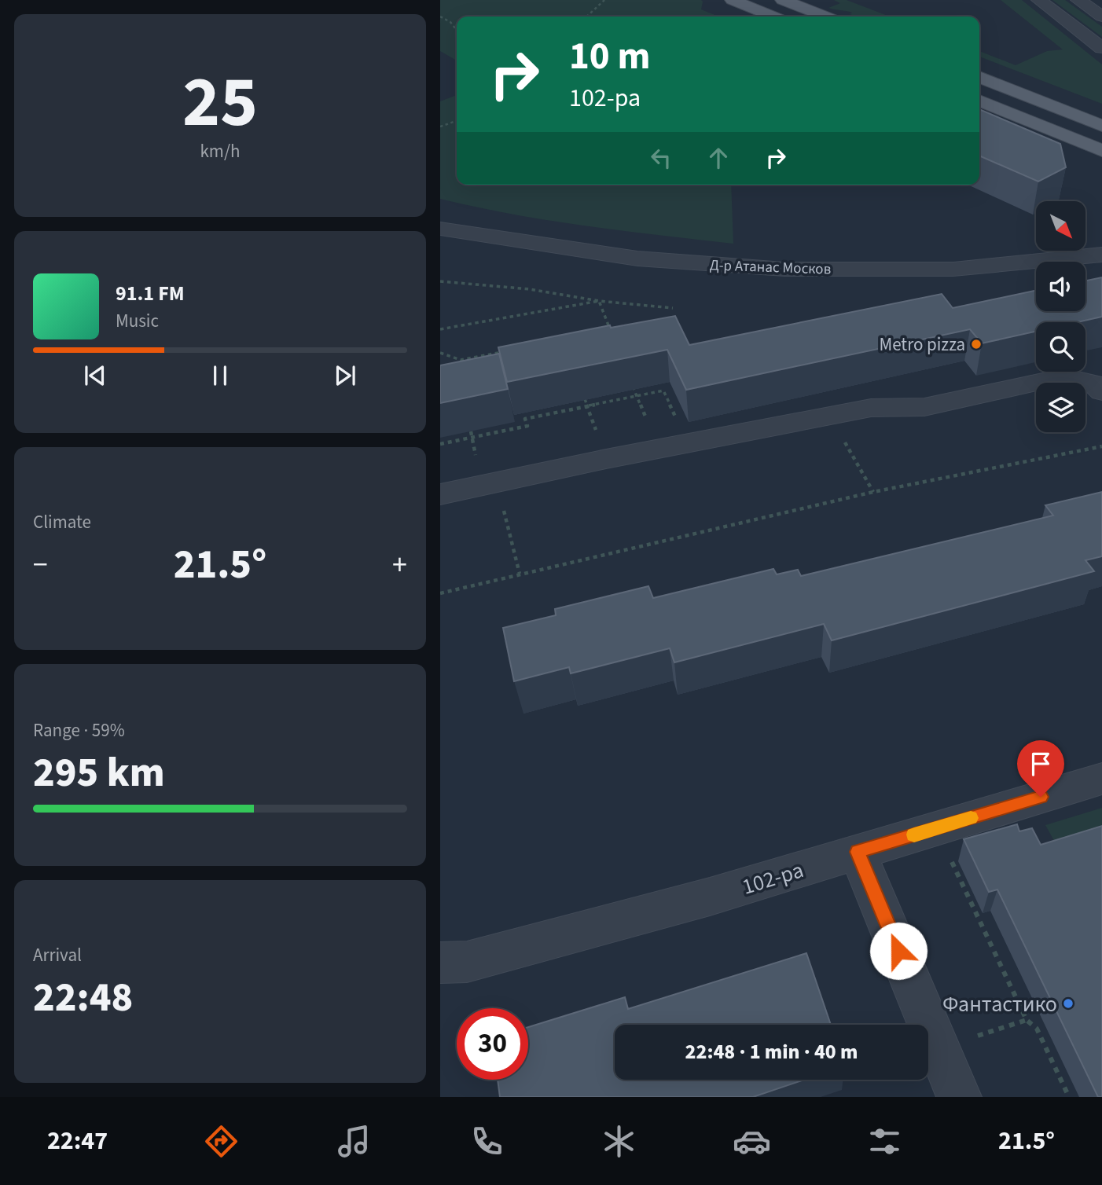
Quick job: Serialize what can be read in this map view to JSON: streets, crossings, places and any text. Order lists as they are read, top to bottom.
{
  "streets": {
    "street": ["Д-р Атанас Москов", "102-ра"]
  },
  "places": ["Metro pizza", "Фантастико"],
  "north": "bottom right",
  "page": {
    "tile": [
      ["25", "km/h"],
      "Climate",
      ["Range · 59%", "295 km"],
      ["Arrival", "22:48"]
    ],
    "turn": ["10 m", "102-ра"],
    "song": ["91.1 FM", "Music"],
    "heat": ["−", "21.5°", "+"],
    "limit": "30",
    "trip": "22:48 · 1 min · 40 m",
    "tabs": ["22:47", "21.5°"]
  }
}
